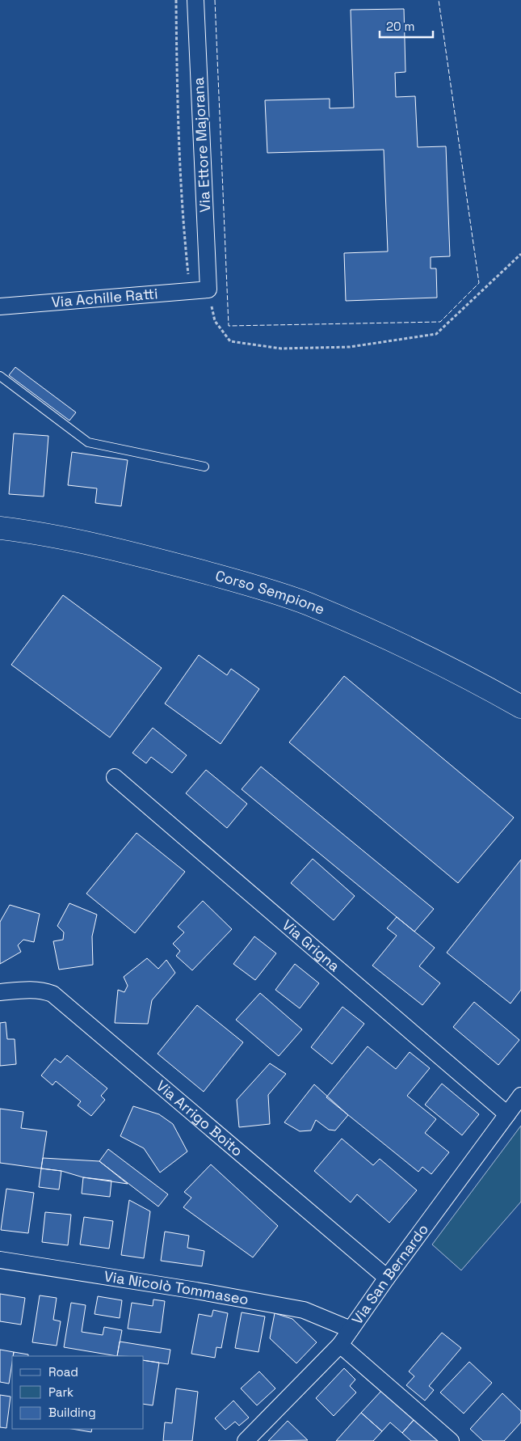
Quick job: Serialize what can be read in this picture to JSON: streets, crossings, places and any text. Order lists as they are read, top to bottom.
{
  "streets": {
    "main road": ["Corso Sempione"],
    "street": [
      "Via Ettore Majorana",
      "Via Achille Ratti",
      "Via Grigna",
      "Via Arrigo Boito",
      "Via San Bernardo",
      "Via Nicolò Tommaseo"
    ]
  },
  "crossings": [
    ["Via Ettore Majorana", "Via Achille Ratti"],
    ["Via Grigna", "Via San Bernardo"],
    ["Via Arrigo Boito", "Via San Bernardo"],
    ["Via San Bernardo", "Via Nicolò Tommaseo"]
  ],
  "legend": ["Road", "Park", "Building"],
  "scale_bar": "20 m"
}
